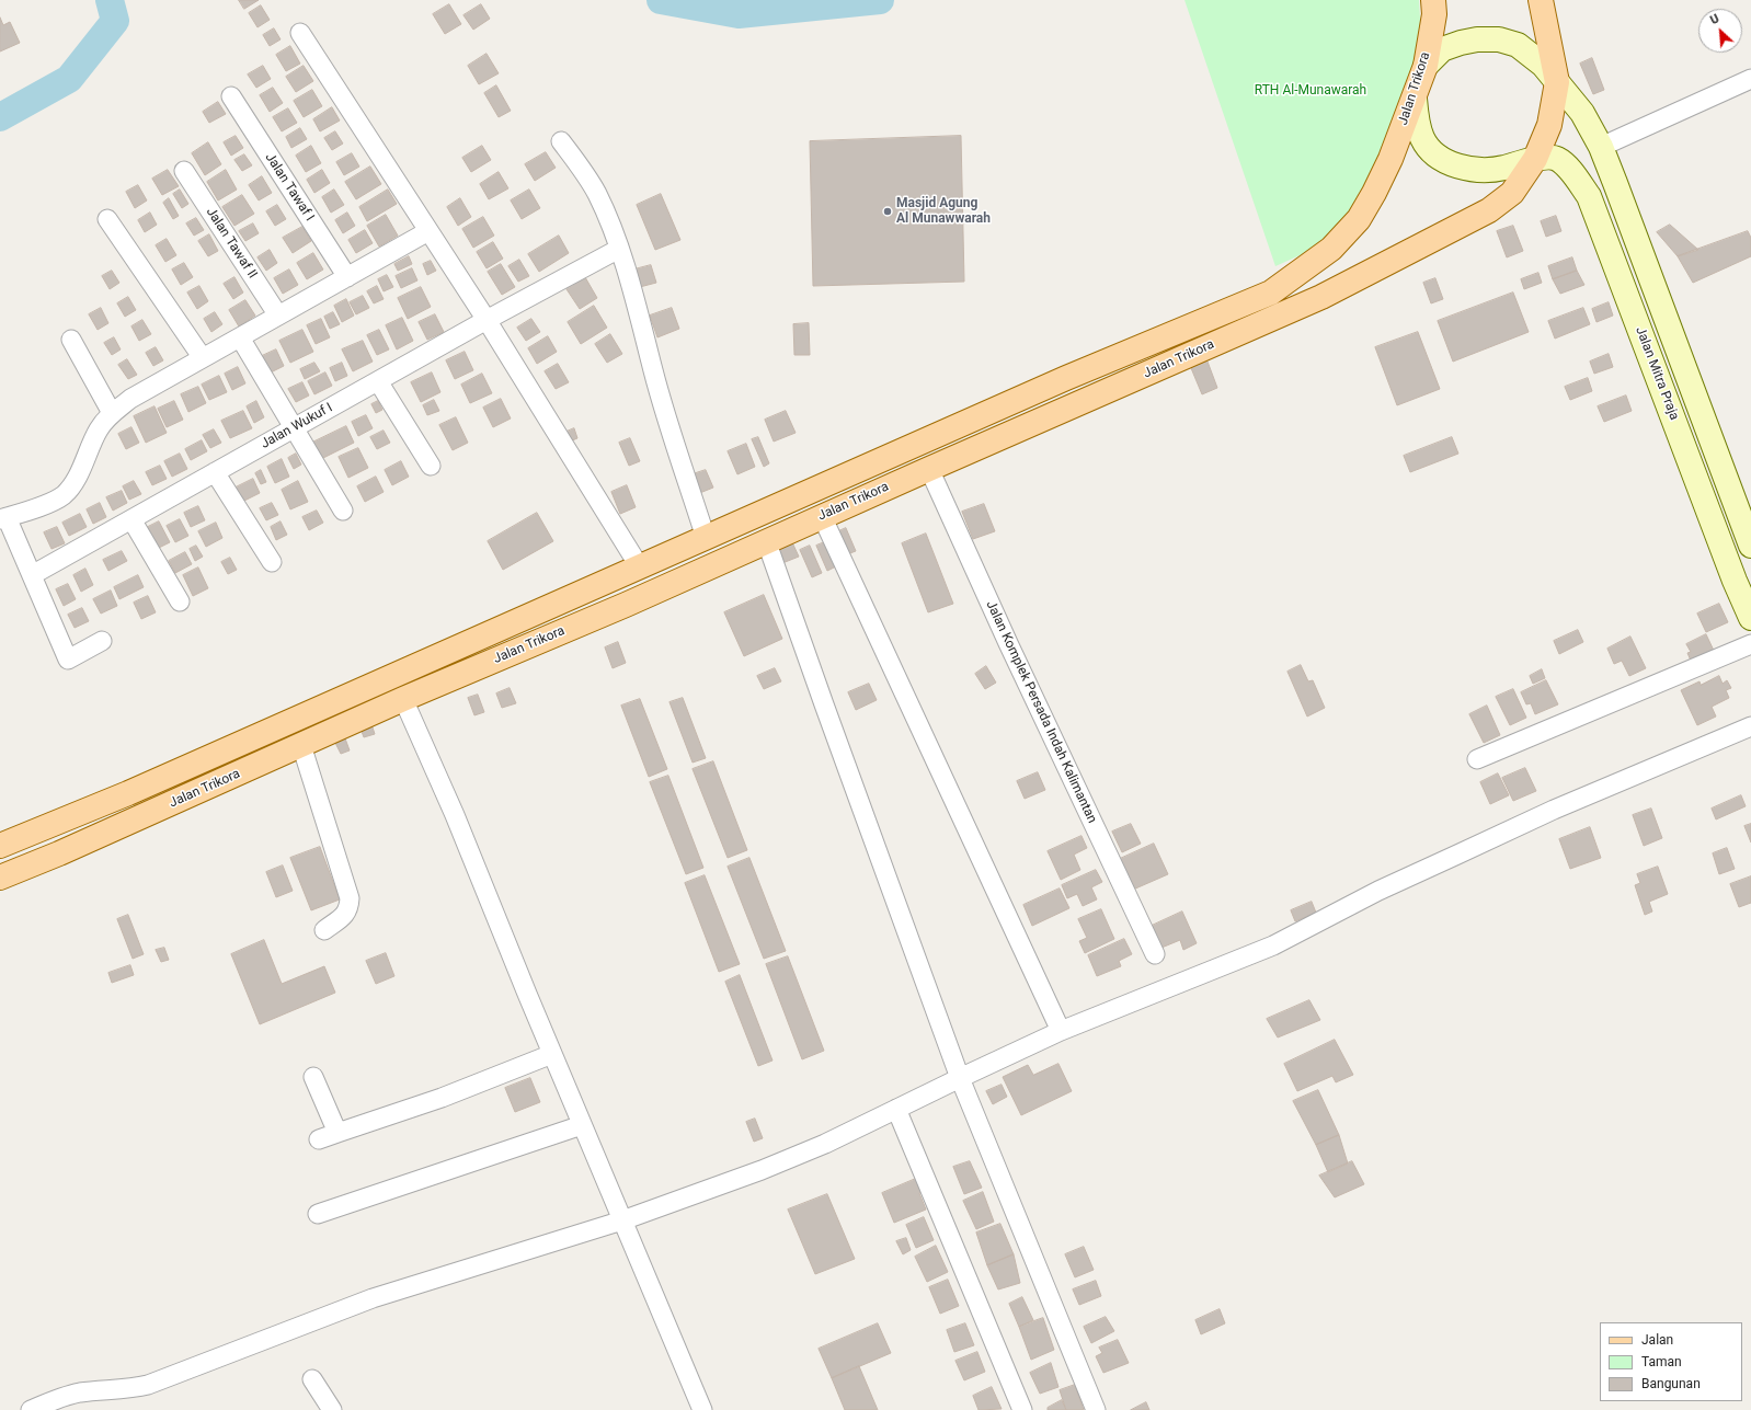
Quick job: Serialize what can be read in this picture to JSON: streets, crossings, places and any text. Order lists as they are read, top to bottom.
{
  "streets": {
    "main road": ["Jalan Trikora"],
    "street": [
      "Jalan Tawaf I",
      "Jalan Tawaf II",
      "Jalan Mitra Praja",
      "Jalan Wukuf I",
      "Jalan Komplek Persada Indah Kalimantan"
    ]
  },
  "crossings": [
    ["Jalan Trikora", "Jalan Mitra Praja"],
    ["Jalan Trikora", "Jalan Komplek Persada Indah Kalimantan"]
  ],
  "parks": ["RTH Al-Munawarah"],
  "places": ["Masjid Agung Al Munawwarah"],
  "legend": ["Jalan", "Taman", "Bangunan"],
  "north": "top left"
}
